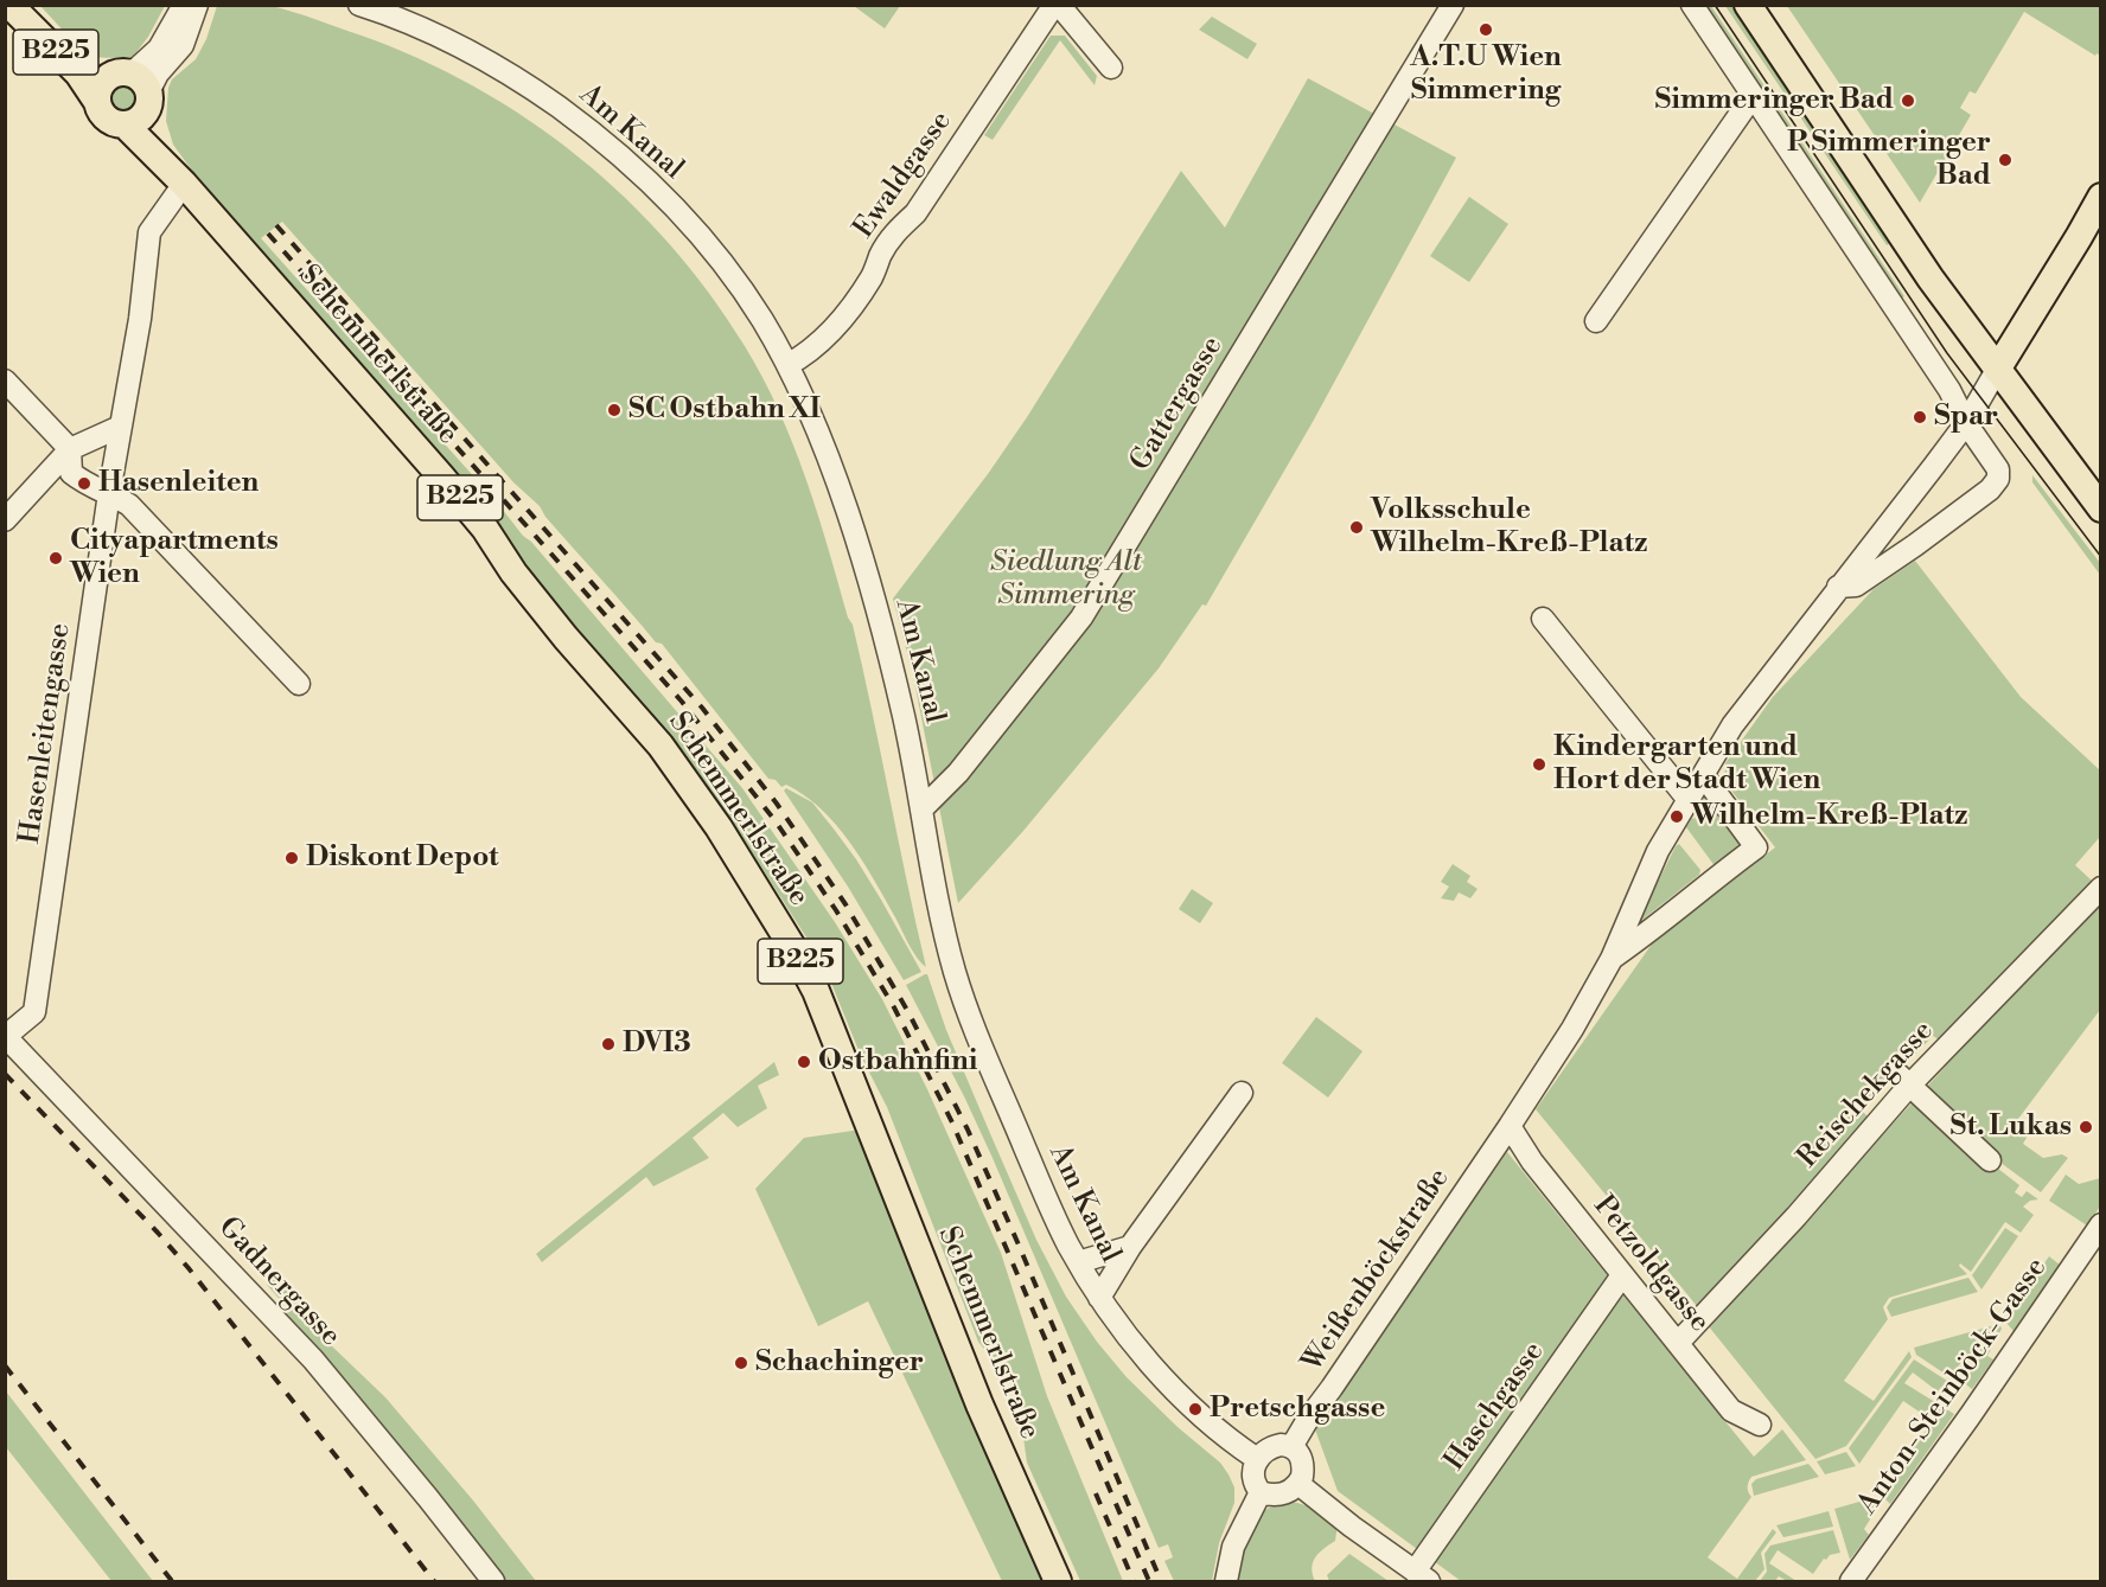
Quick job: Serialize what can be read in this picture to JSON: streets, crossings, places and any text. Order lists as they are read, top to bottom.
{
  "streets": {
    "main road": ["B225", "Schemmerlstraße"],
    "street": [
      "Am Kanal",
      "Ewaldgasse",
      "Gattergasse",
      "Hasenleitengasse",
      "Reischekgasse",
      "Petzoldgasse",
      "Weißenböckstraße",
      "Gadnergasse",
      "Anton-Steinböck-Gasse",
      "Haschgasse"
    ]
  },
  "crossings": [
    ["B225", "Schemmerlstraße"],
    ["Am Kanal", "Ewaldgasse"],
    ["Am Kanal", "Gattergasse"],
    ["Am Kanal", "Weißenböckstraße"],
    ["Schemmerlstraße", "Hasenleitengasse"],
    ["Hasenleitengasse", "Gadnergasse"],
    ["Reischekgasse", "Petzoldgasse"],
    ["Petzoldgasse", "Weißenböckstraße"],
    ["Petzoldgasse", "Haschgasse"]
  ],
  "parks": ["Siedlung Alt Simmering"],
  "places": [
    "A.T.U Wien Simmering",
    "Simmeringer Bad",
    "P Simmeringer Bad",
    "SC Ostbahn XI",
    "Spar",
    "Hasenleiten",
    "Volksschule Wilhelm-Kreß-Platz",
    "Cityapartments Wien",
    "Kindergarten und Hort der Stadt Wien",
    "Wilhelm-Kreß-Platz",
    "Diskont Depot",
    "DVI3",
    "Ostbahnfini",
    "St. Lukas",
    "Schachinger",
    "Pretschgasse"
  ]
}
